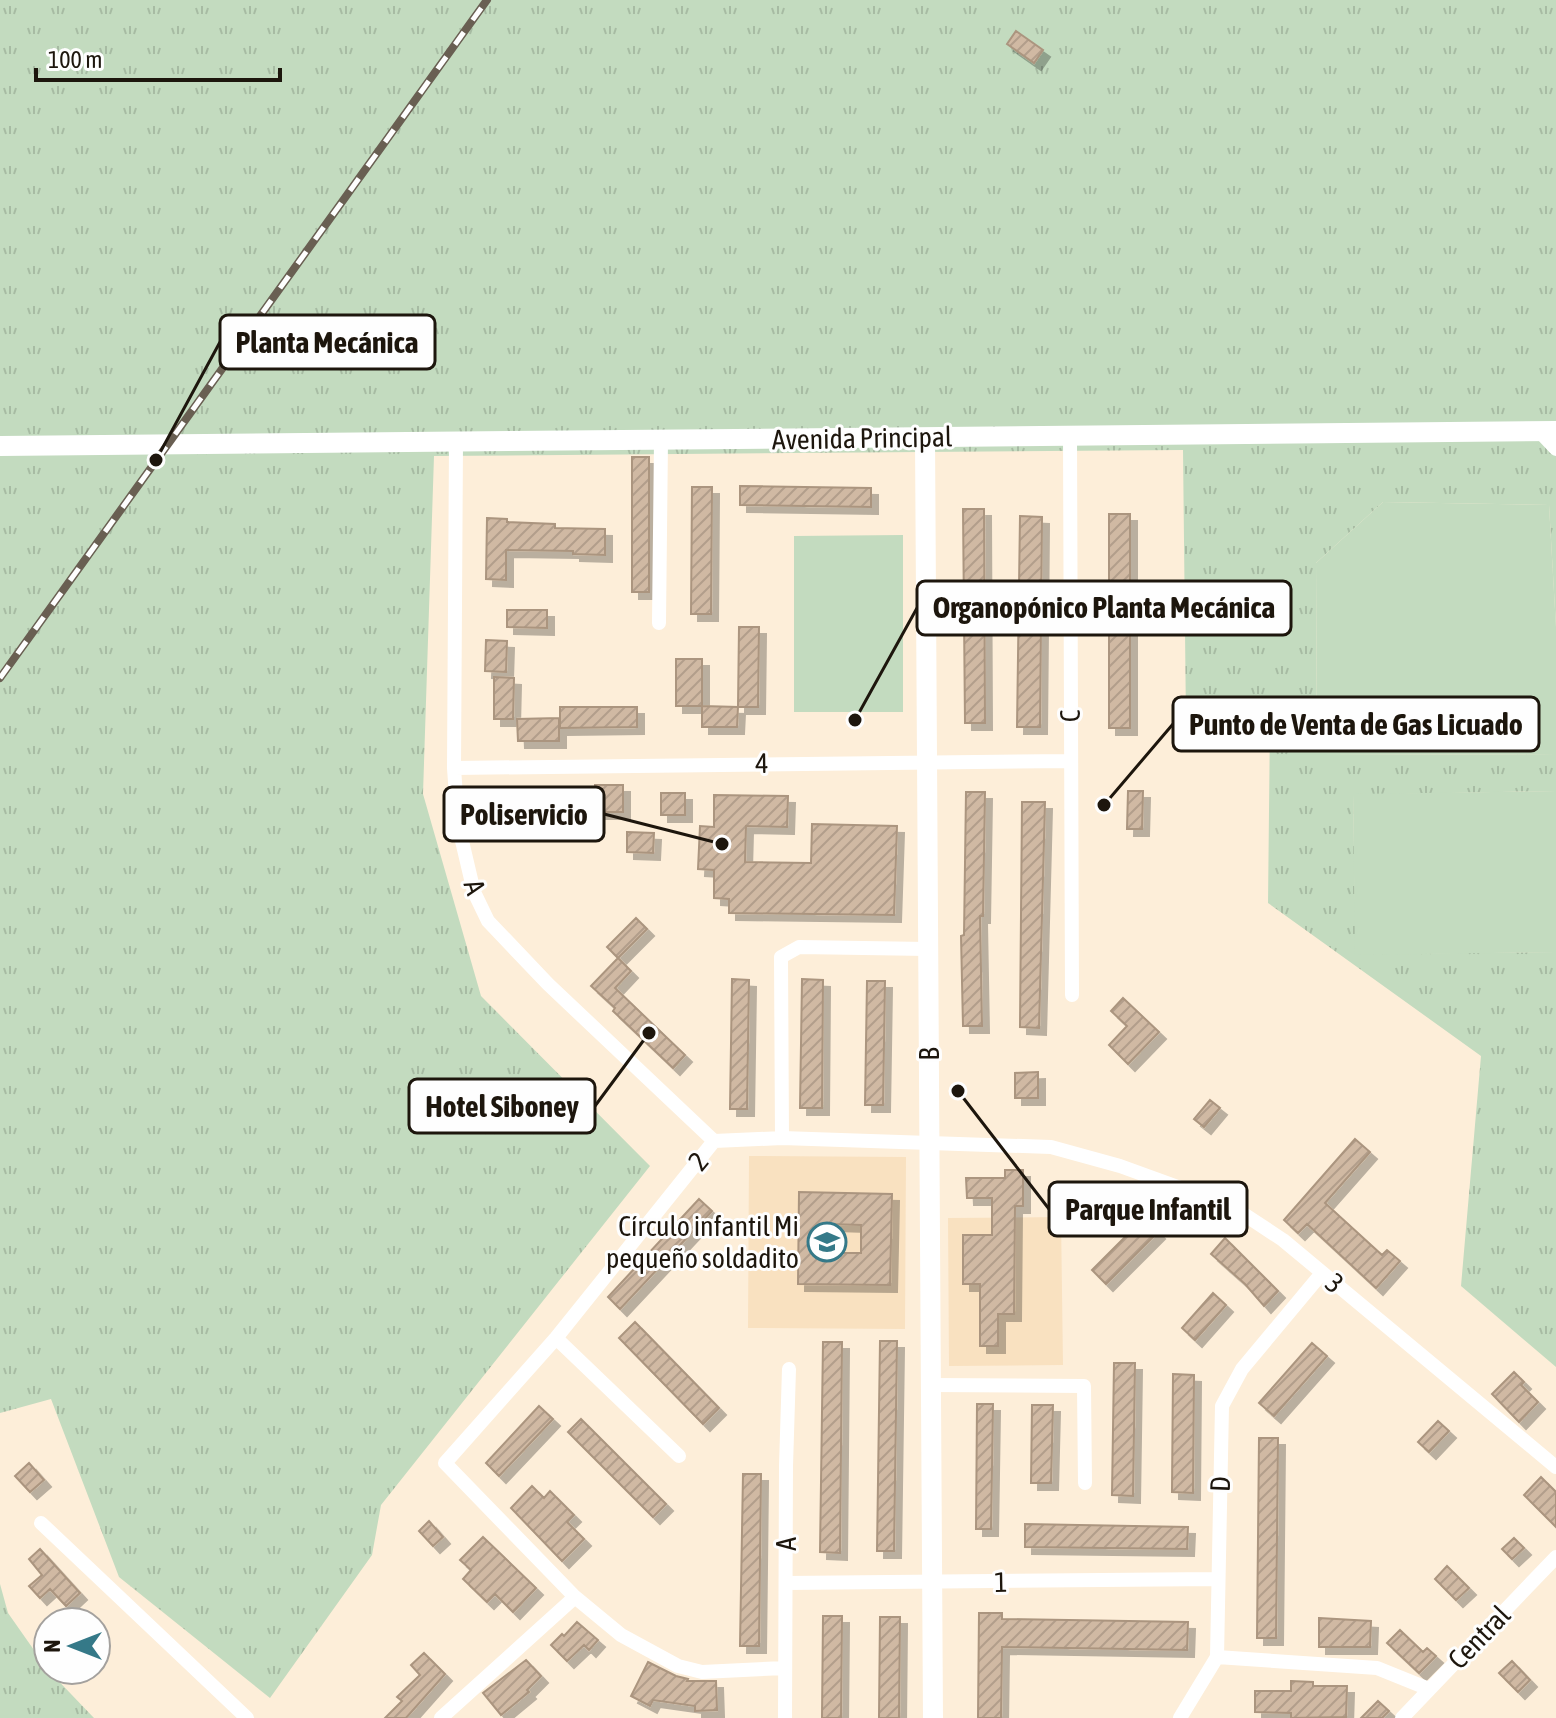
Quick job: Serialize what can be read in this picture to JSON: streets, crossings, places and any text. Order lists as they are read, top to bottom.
{
  "streets": {
    "main road": ["Avenida Principal", "B"],
    "street": [
      "C",
      "4",
      "A",
      "2",
      "3",
      "D",
      "1",
      "Central"
    ]
  },
  "crossings": [
    ["Avenida Principal", "C"],
    ["Avenida Principal", "A"],
    ["Avenida Principal", "B"],
    ["C", "4"],
    ["4", "A"],
    ["4", "B"],
    ["A", "2"],
    ["A", "1"],
    ["B", "2"],
    ["B", "1"],
    ["2", "3"],
    ["3", "D"],
    ["D", "1"]
  ],
  "places": {
    "other": [
      "Planta Mecánica",
      "Organopónico Planta Mecánica",
      "Punto de Venta de Gas Licuado",
      "Poliservicio",
      "Hotel Siboney",
      "Parque Infantil"
    ],
    "school or university": ["Círculo infantil Mi pequeño soldadito"]
  },
  "scale_bar": "100 m",
  "north": "left"
}
